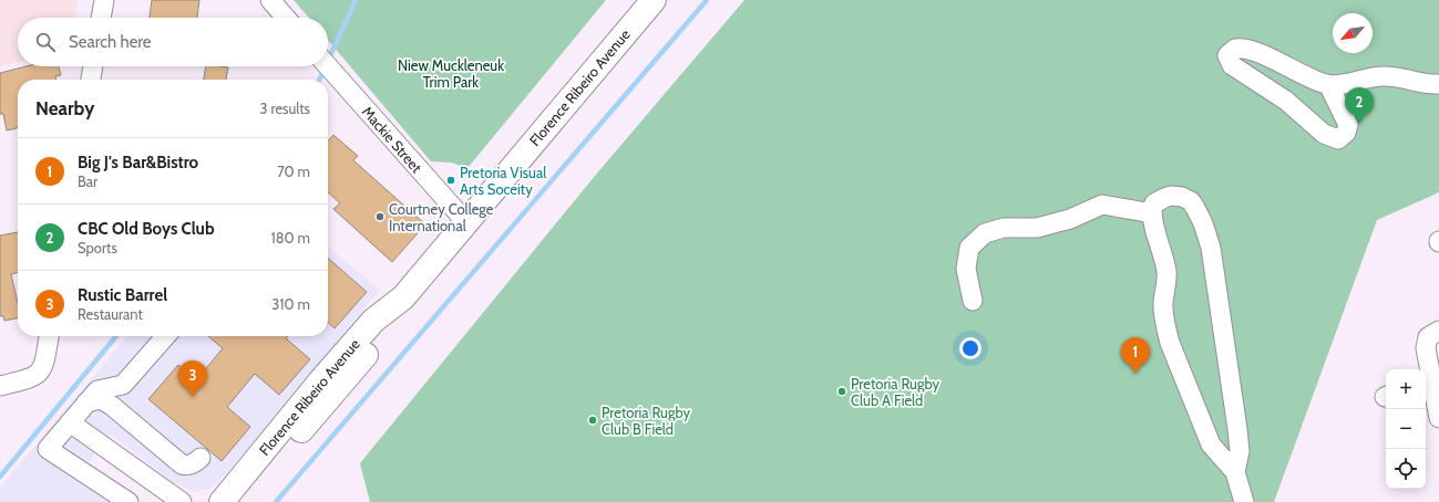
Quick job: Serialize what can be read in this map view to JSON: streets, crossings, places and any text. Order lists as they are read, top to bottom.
{
  "streets": {
    "main road": ["Florence Ribeiro Avenue"],
    "street": ["Mackie Street"]
  },
  "crossings": [
    ["Florence Ribeiro Avenue", "Mackie Street"]
  ],
  "parks": ["Niew Muckleneuk Trim Park"],
  "places": [
    "Pretoria Visual Arts Soceity",
    "Courtney College International",
    "Pretoria Rugby Club A Field",
    "Pretoria Rugby Club B Field"
  ],
  "north": "bottom left",
  "page": {
    "search": "Search here",
    "heading": ["Nearby", "3 results"],
    "pins": ["2", "1", "3"],
    "list": [
      {
        "mark": "1",
        "name": "Big J's Bar&Bistro",
        "note": "Bar",
        "value": "70 m"
      },
      {
        "mark": "2",
        "name": "CBC Old Boys Club",
        "note": "Sports",
        "value": "180 m"
      },
      {
        "mark": "3",
        "name": "Rustic Barrel",
        "note": "Restaurant",
        "value": "310 m"
      }
    ],
    "map_buttons": ["+", "−"]
  }
}
